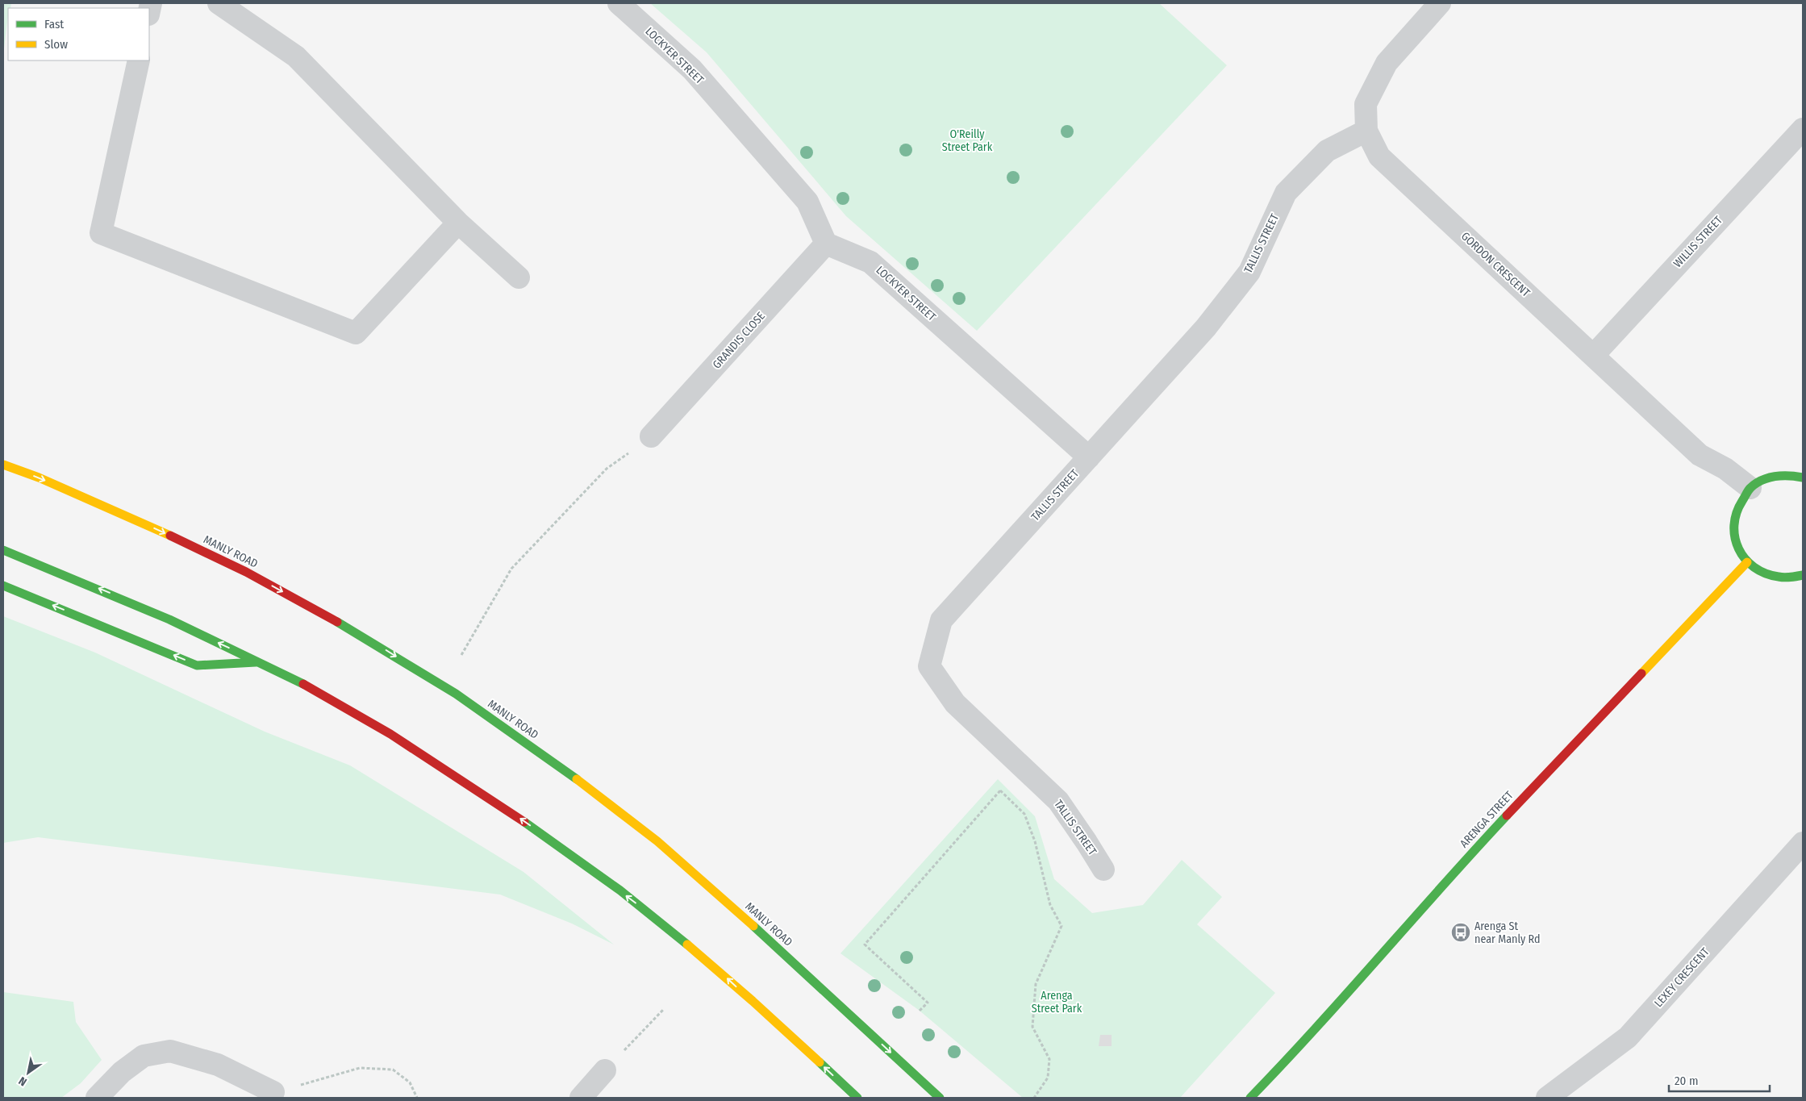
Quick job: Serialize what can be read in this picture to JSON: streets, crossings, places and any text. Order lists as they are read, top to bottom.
{
  "streets": {
    "main road": ["MANLY ROAD", "ARENGA STREET"],
    "street": [
      "LOCKYER STREET",
      "WILLIS STREET",
      "TALLIS STREET",
      "GORDON CRESCENT",
      "GRANDIS CLOSE",
      "LEXEY CRESCENT"
    ]
  },
  "crossings": [
    ["LOCKYER STREET", "TALLIS STREET"],
    ["LOCKYER STREET", "GRANDIS CLOSE"],
    ["WILLIS STREET", "GORDON CRESCENT"],
    ["TALLIS STREET", "GORDON CRESCENT"]
  ],
  "parks": ["O'Reilly Street Park", "Arenga Street Park"],
  "places": {
    "bus stop": ["Arenga St near Manly Rd"]
  },
  "legend": ["Fast", "Slow"],
  "scale_bar": "20 m",
  "north": "bottom left"
}
